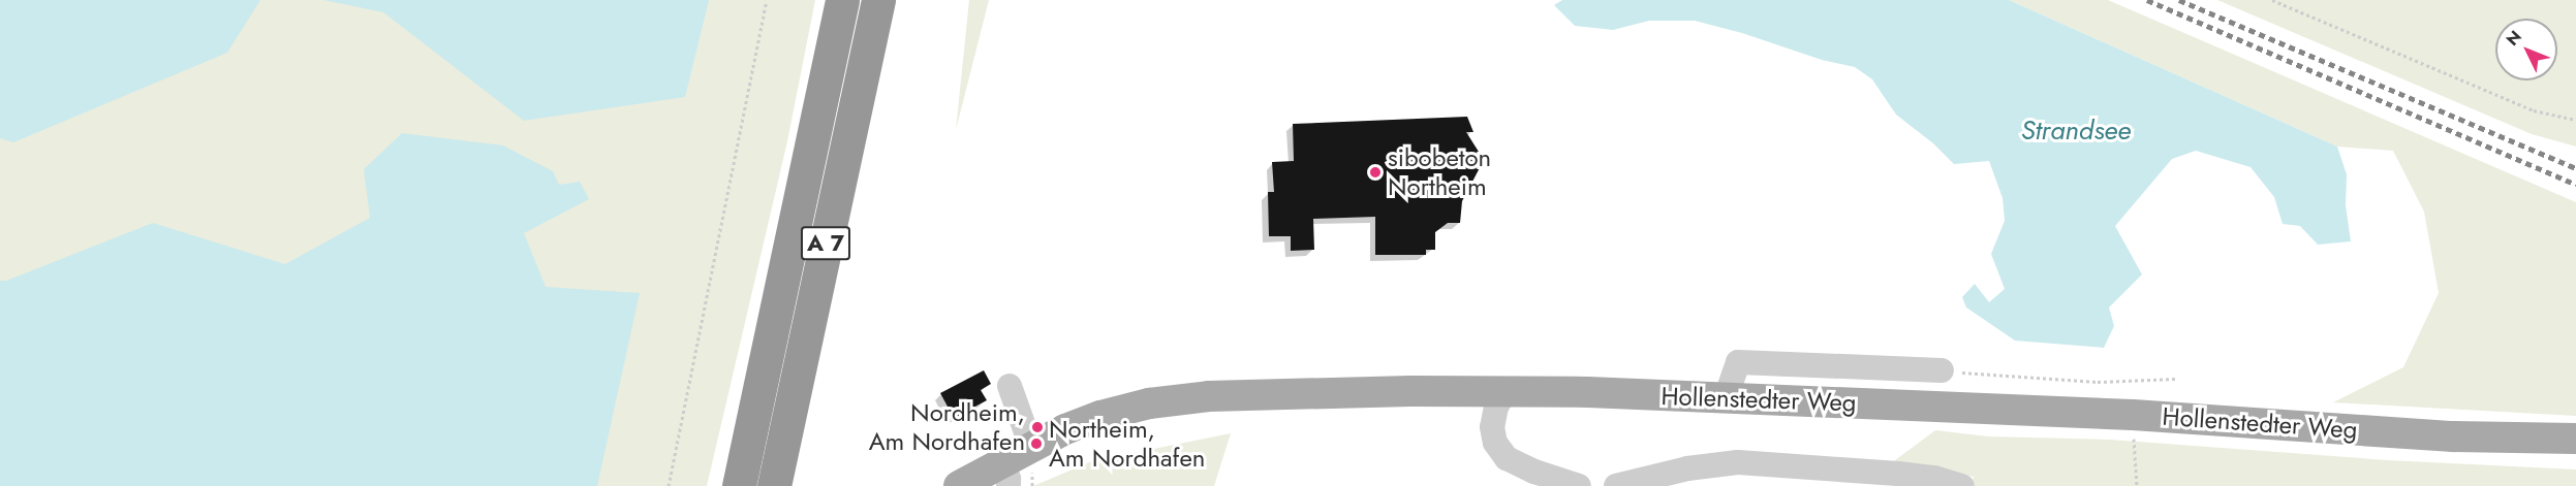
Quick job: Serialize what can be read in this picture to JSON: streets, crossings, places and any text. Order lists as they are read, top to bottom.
{
  "streets": {
    "highway": ["A 7"],
    "main road": ["Hollenstedter Weg"]
  },
  "water": ["Strandsee"],
  "places": ["sibobeton Northeim", "Nordheim, Am Nordhafen", "Northeim, Am Nordhafen"],
  "north": "top left"
}
